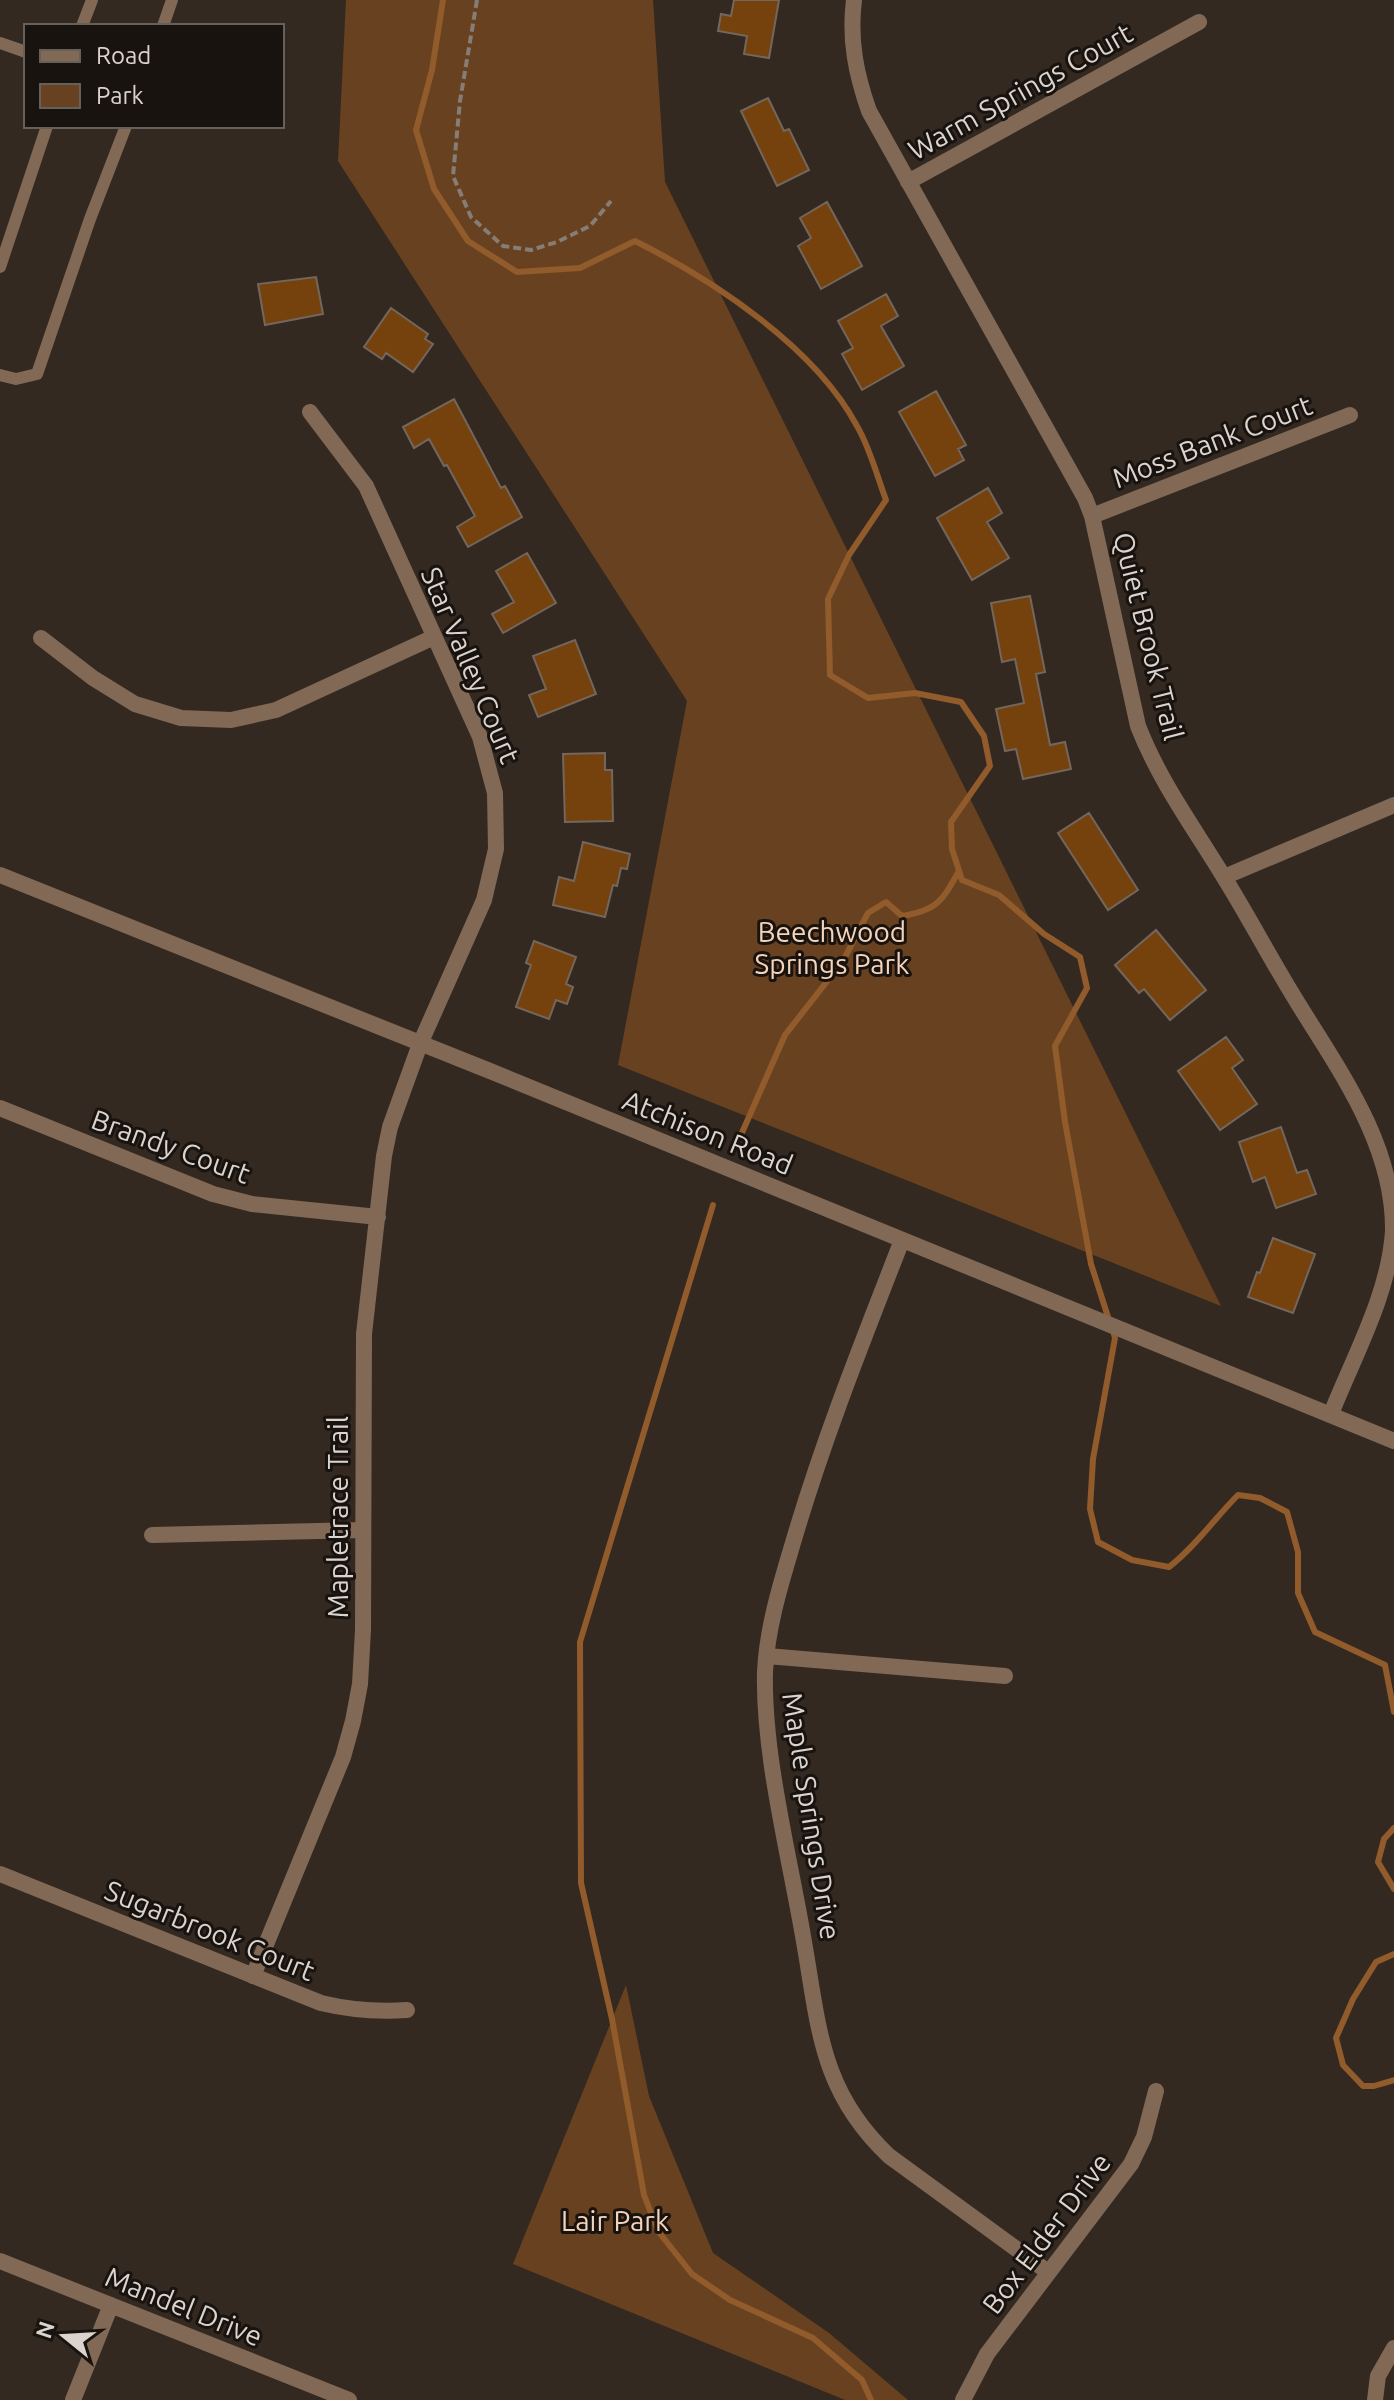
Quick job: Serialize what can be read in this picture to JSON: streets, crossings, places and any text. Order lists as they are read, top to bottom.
{
  "streets": {
    "street": [
      "Warm Springs Court",
      "Moss Bank Court",
      "Quiet Brook Trail",
      "Star Valley Court",
      "Atchison Road",
      "Brandy Court",
      "Mapletrace Trail",
      "Maple Springs Drive",
      "Sugarbrook Court",
      "Box Elder Drive",
      "Mandel Drive"
    ]
  },
  "crossings": [
    ["Warm Springs Court", "Quiet Brook Trail"],
    ["Moss Bank Court", "Quiet Brook Trail"],
    ["Quiet Brook Trail", "Atchison Road"],
    ["Star Valley Court", "Atchison Road"],
    ["Star Valley Court", "Mapletrace Trail"],
    ["Atchison Road", "Mapletrace Trail"],
    ["Atchison Road", "Maple Springs Drive"],
    ["Brandy Court", "Mapletrace Trail"],
    ["Mapletrace Trail", "Sugarbrook Court"],
    ["Maple Springs Drive", "Box Elder Drive"]
  ],
  "parks": ["Beechwood Springs Park", "Lair Park"],
  "legend": ["Road", "Park"],
  "north": "left"
}
